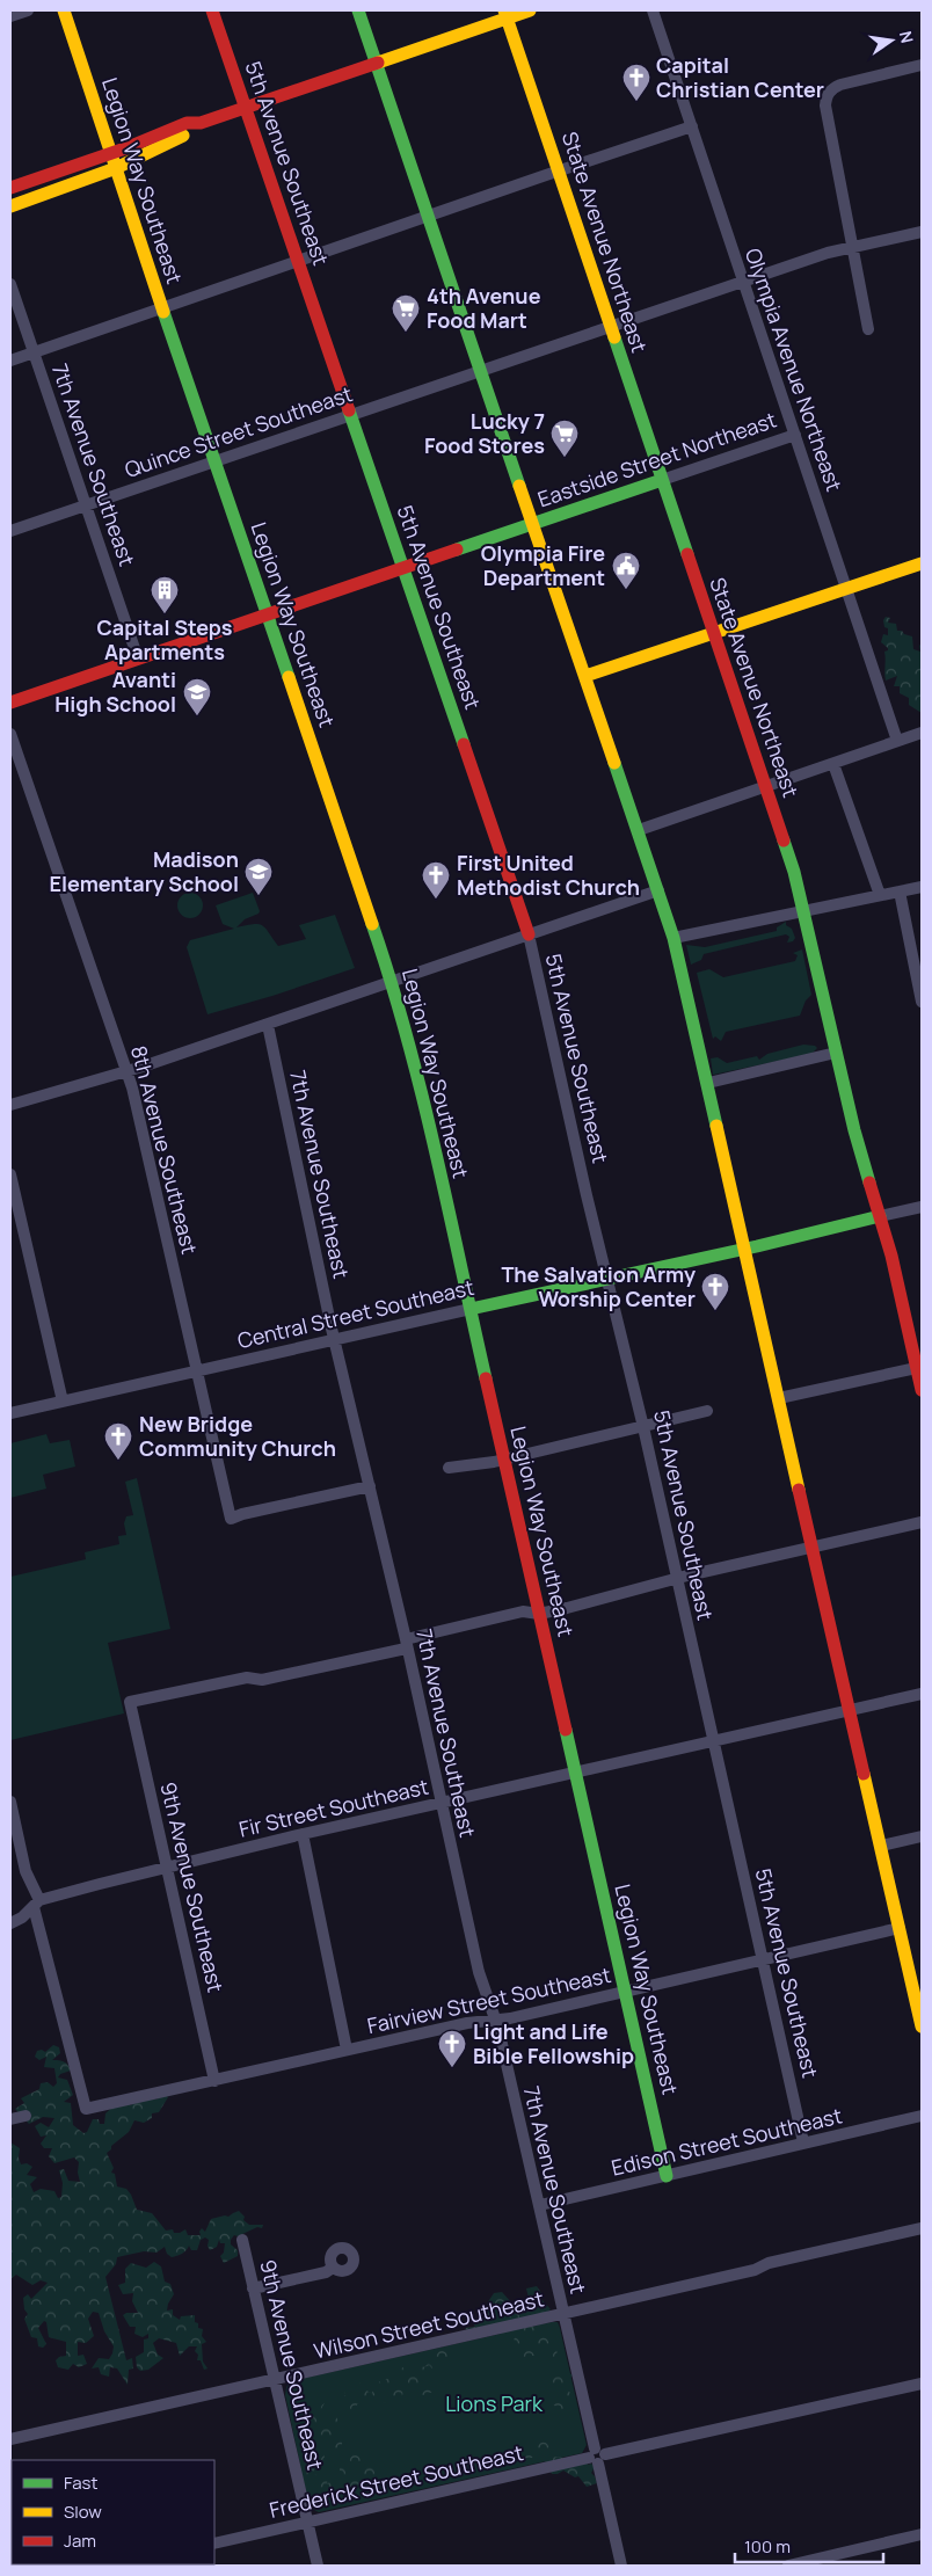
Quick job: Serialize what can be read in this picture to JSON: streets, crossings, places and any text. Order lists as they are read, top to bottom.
{
  "streets": {
    "street": [
      "5th Avenue Southeast",
      "Legion Way Southeast",
      "State Avenue Northeast",
      "Olympia Avenue Northeast",
      "Quince Street Southeast",
      "Eastside Street Northeast",
      "7th Avenue Southeast",
      "8th Avenue Southeast",
      "Central Street Southeast",
      "Fir Street Southeast",
      "9th Avenue Southeast",
      "Fairview Street Southeast",
      "Edison Street Southeast",
      "Wilson Street Southeast",
      "Frederick Street Southeast"
    ]
  },
  "crossings": [
    ["5th Avenue Southeast", "Quince Street Southeast"],
    ["5th Avenue Southeast", "Eastside Street Northeast"],
    ["5th Avenue Southeast", "Central Street Southeast"],
    ["5th Avenue Southeast", "Fir Street Southeast"],
    ["5th Avenue Southeast", "Fairview Street Southeast"],
    ["5th Avenue Southeast", "Edison Street Southeast"],
    ["Legion Way Southeast", "Quince Street Southeast"],
    ["Legion Way Southeast", "Eastside Street Northeast"],
    ["Legion Way Southeast", "Central Street Southeast"],
    ["Legion Way Southeast", "Fir Street Southeast"],
    ["Legion Way Southeast", "Fairview Street Southeast"],
    ["Legion Way Southeast", "Edison Street Southeast"],
    ["State Avenue Northeast", "Quince Street Southeast"],
    ["State Avenue Northeast", "Eastside Street Northeast"],
    ["State Avenue Northeast", "Central Street Southeast"],
    ["Olympia Avenue Northeast", "Quince Street Southeast"],
    ["Olympia Avenue Northeast", "Eastside Street Northeast"],
    ["Quince Street Southeast", "7th Avenue Southeast"],
    ["Eastside Street Northeast", "7th Avenue Southeast"],
    ["7th Avenue Southeast", "8th Avenue Southeast"],
    ["7th Avenue Southeast", "Central Street Southeast"],
    ["7th Avenue Southeast", "Fir Street Southeast"],
    ["7th Avenue Southeast", "9th Avenue Southeast"],
    ["7th Avenue Southeast", "Fairview Street Southeast"],
    ["7th Avenue Southeast", "Edison Street Southeast"],
    ["7th Avenue Southeast", "Wilson Street Southeast"],
    ["7th Avenue Southeast", "Frederick Street Southeast"],
    ["8th Avenue Southeast", "Central Street Southeast"],
    ["Fir Street Southeast", "9th Avenue Southeast"],
    ["Fir Street Southeast", "Fairview Street Southeast"],
    ["9th Avenue Southeast", "Fairview Street Southeast"],
    ["9th Avenue Southeast", "Wilson Street Southeast"],
    ["9th Avenue Southeast", "Frederick Street Southeast"]
  ],
  "parks": ["Lions Park"],
  "places": {
    "church": [
      "Capital Christian Center",
      "First United Methodist Church",
      "The Salvation Army Worship Center",
      "New Bridge Community Church",
      "Light and Life Bible Fellowship"
    ],
    "supermarket": ["4th Avenue Food Mart", "Lucky 7 Food Stores"],
    "public building": ["Olympia Fire Department"],
    "building": ["Capital Steps Apartments"],
    "school or university": ["Avanti High School", "Madison Elementary School"]
  },
  "legend": ["Fast", "Slow", "Jam"],
  "scale_bar": "100 m",
  "north": "right"
}
